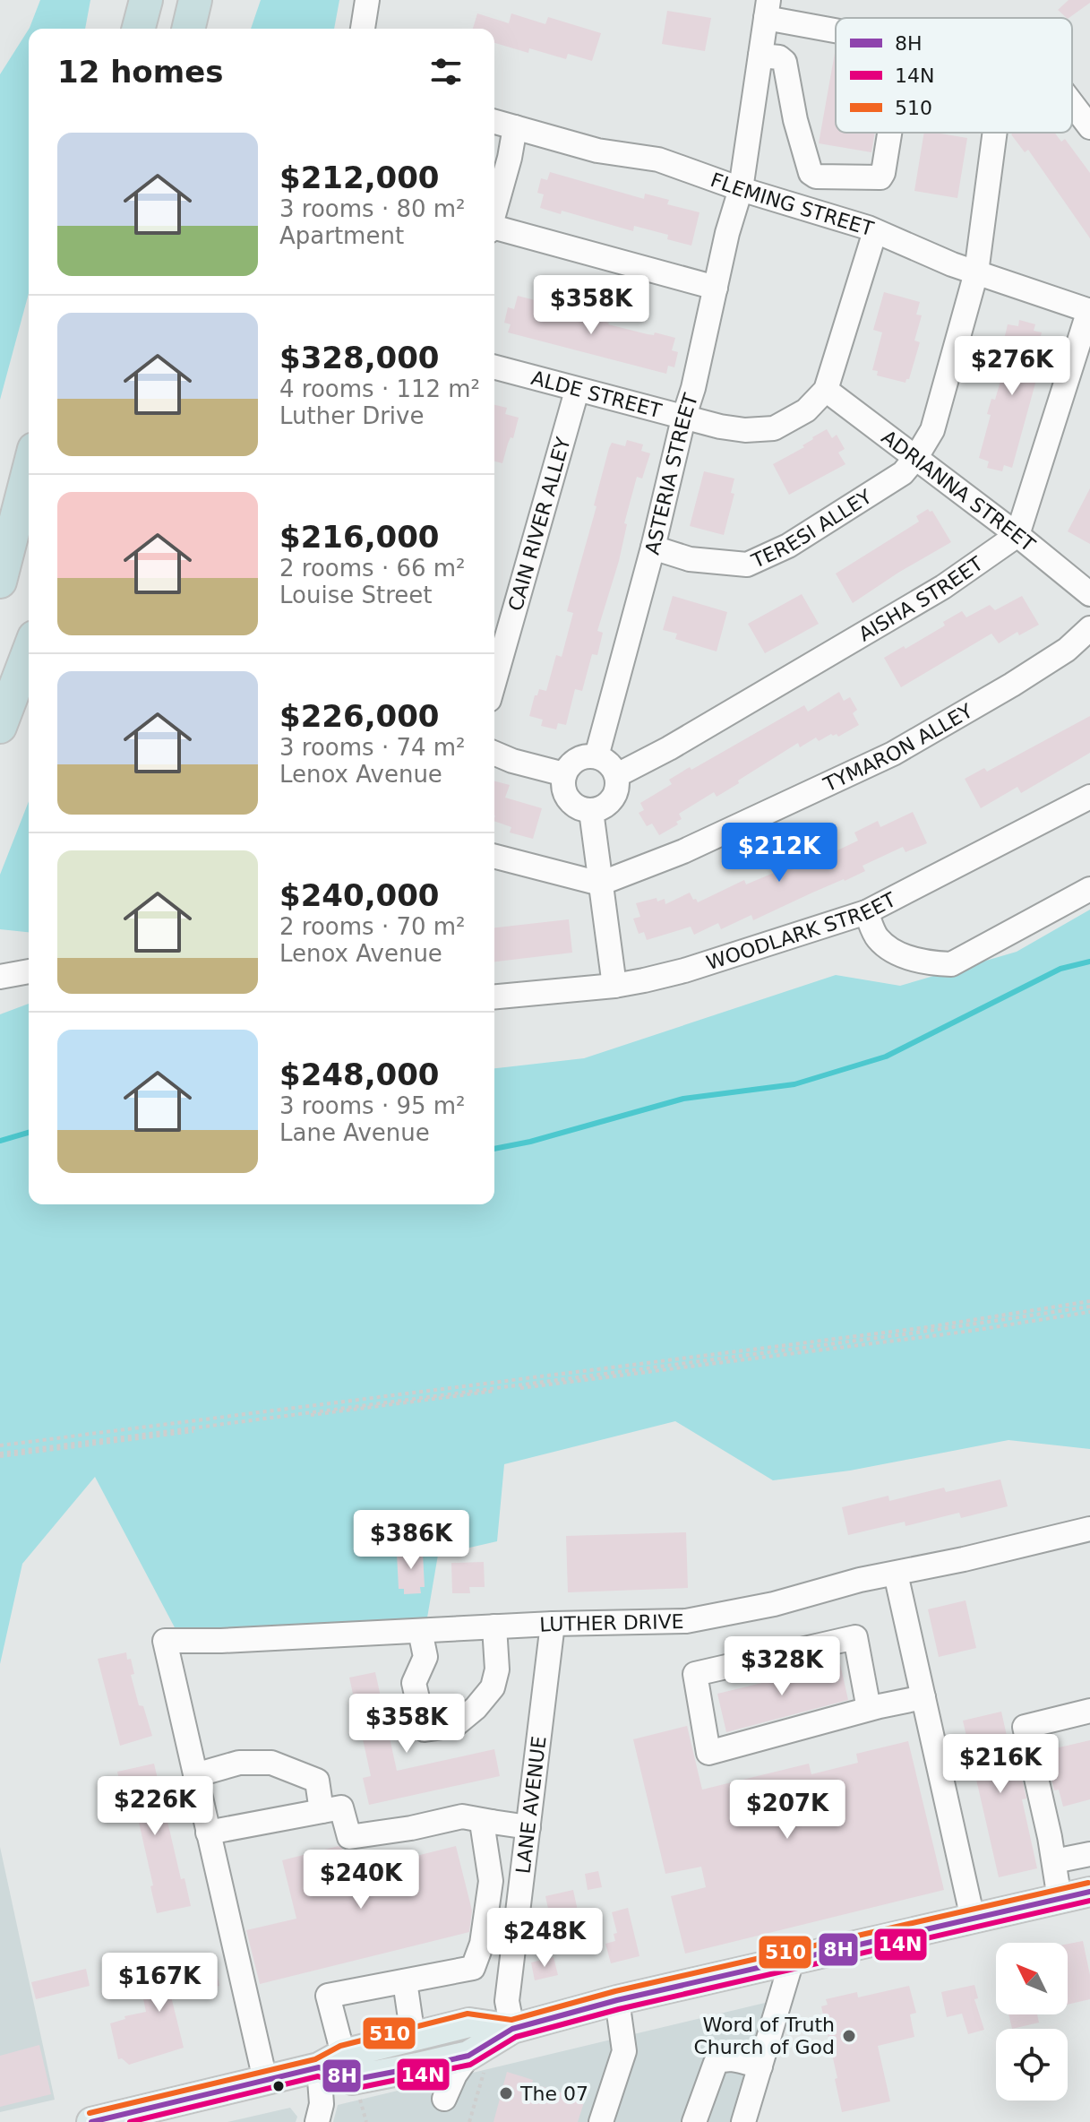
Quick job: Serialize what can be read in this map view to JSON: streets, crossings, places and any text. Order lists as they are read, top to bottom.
{
  "streets": {
    "street": [
      "FLEMING STREET",
      "ALDE STREET",
      "ASTERIA STREET",
      "ADRIANNA STREET",
      "CAIN RIVER ALLEY",
      "TERESI ALLEY",
      "AISHA STREET",
      "TYMARON ALLEY",
      "WOODLARK STREET",
      "LUTHER DRIVE",
      "LANE AVENUE"
    ]
  },
  "crossings": [
    ["FLEMING STREET", "ALDE STREET"],
    ["FLEMING STREET", "ASTERIA STREET"],
    ["FLEMING STREET", "TERESI ALLEY"],
    ["ALDE STREET", "ASTERIA STREET"],
    ["ALDE STREET", "ADRIANNA STREET"],
    ["ALDE STREET", "CAIN RIVER ALLEY"],
    ["ASTERIA STREET", "TERESI ALLEY"],
    ["ASTERIA STREET", "AISHA STREET"],
    ["ADRIANNA STREET", "TERESI ALLEY"],
    ["ADRIANNA STREET", "AISHA STREET"],
    ["LUTHER DRIVE", "LANE AVENUE"]
  ],
  "places": ["Word of Truth Church of God", "The 07"],
  "lines": ["transit line 510", "transit line 8H", "transit line 14N"],
  "legend": ["8H", "14N", "510"],
  "north": "top left",
  "page": {
    "heading": "12 homes",
    "list": [
      {
        "name": "$212,000",
        "note": "3 rooms · 80 m² · Apartment"
      },
      {
        "name": "$328,000",
        "note": "4 rooms · 112 m² · Luther Drive"
      },
      {
        "name": "$216,000",
        "note": "2 rooms · 66 m² · Louise Street"
      },
      {
        "name": "$226,000",
        "note": "3 rooms · 74 m² · Lenox Avenue"
      },
      {
        "name": "$240,000",
        "note": "2 rooms · 70 m² · Lenox Avenue"
      },
      {
        "name": "$248,000",
        "note": "3 rooms · 95 m² · Lane Avenue"
      }
    ],
    "price": [
      "$358K",
      "$276K",
      "$212K",
      "$386K",
      "$328K",
      "$358K",
      "$216K",
      "$226K",
      "$207K",
      "$240K",
      "$248K",
      "$167K"
    ]
  }
}
